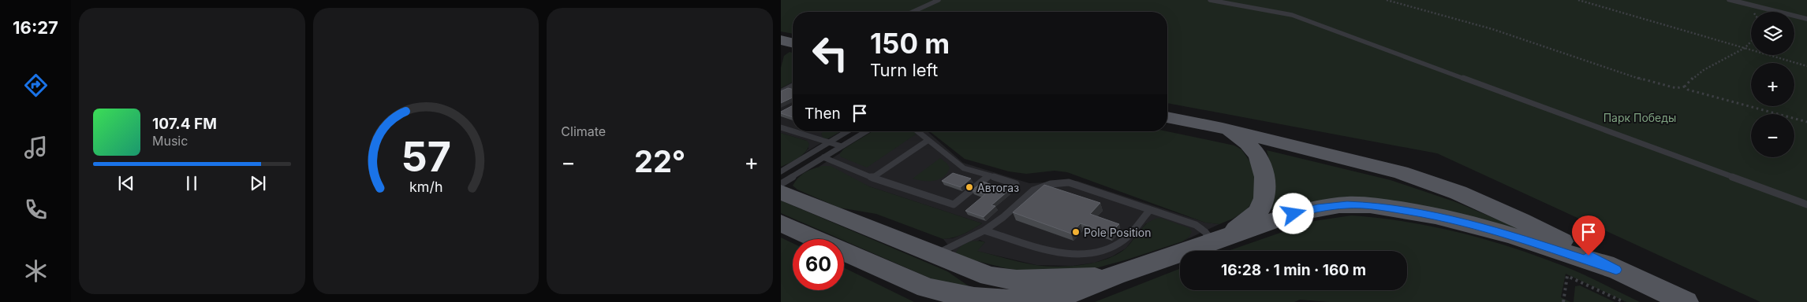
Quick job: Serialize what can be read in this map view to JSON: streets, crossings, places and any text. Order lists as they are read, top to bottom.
{
  "parks": ["Парк Победы"],
  "places": ["Автогаз", "Pole Position"],
  "page": {
    "tabs": "16:27",
    "tile": "Climate",
    "map_buttons": ["+", "−"],
    "turn": ["150 m", "Turn left"],
    "then": "Then",
    "song": ["107.4 FM", "Music"],
    "heat": ["−", "22°", "+"],
    "limit": "60",
    "trip": "16:28 · 1 min · 160 m",
    "gauge": ["57", "km/h"]
  }
}
